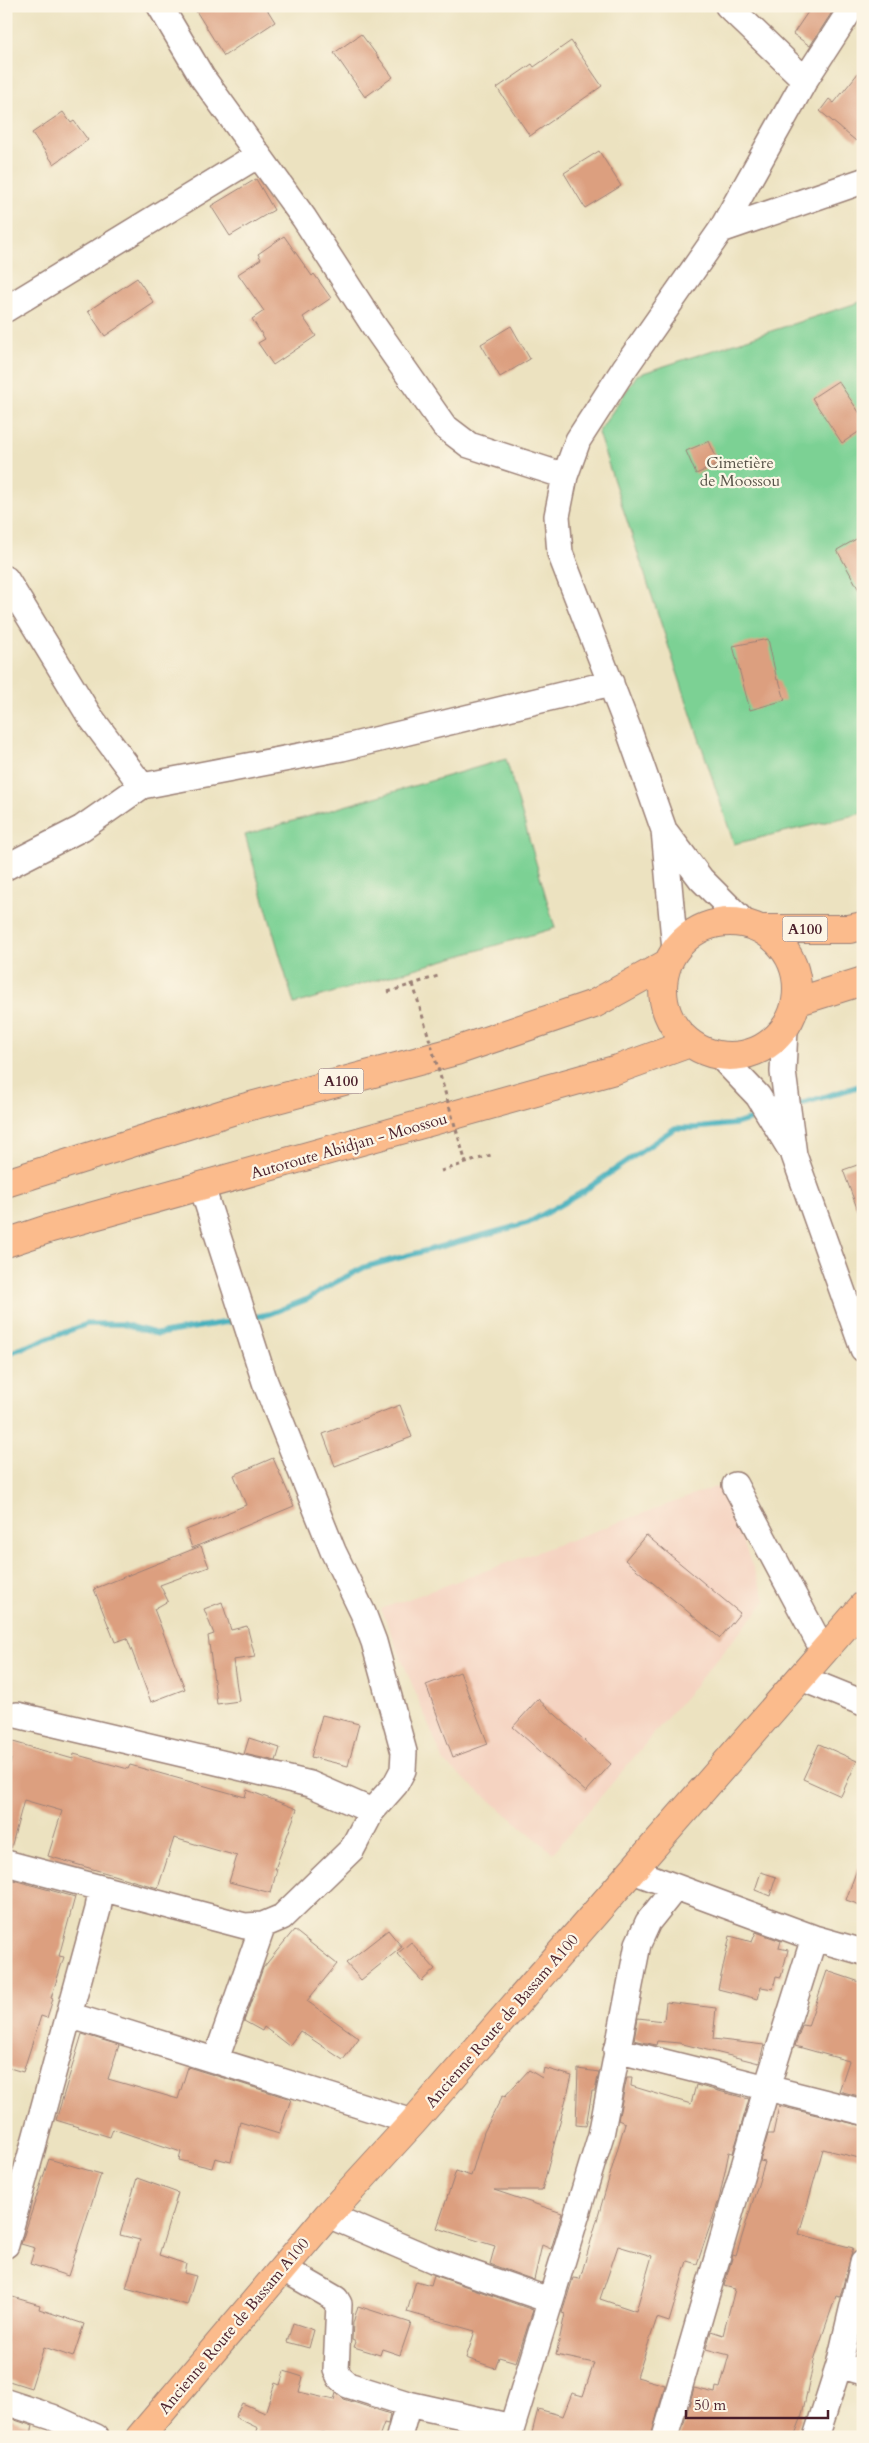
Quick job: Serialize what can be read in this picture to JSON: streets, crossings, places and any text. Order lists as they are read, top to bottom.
{
  "streets": {
    "main road": ["A100", "Autoroute Abidjan - Moossou", "Ancienne Route de Bassam A100"]
  },
  "crossings": [
    ["A100", "Autoroute Abidjan - Moossou"]
  ],
  "parks": ["Cimetière de Moossou"],
  "scale_bar": "50 m"
}
